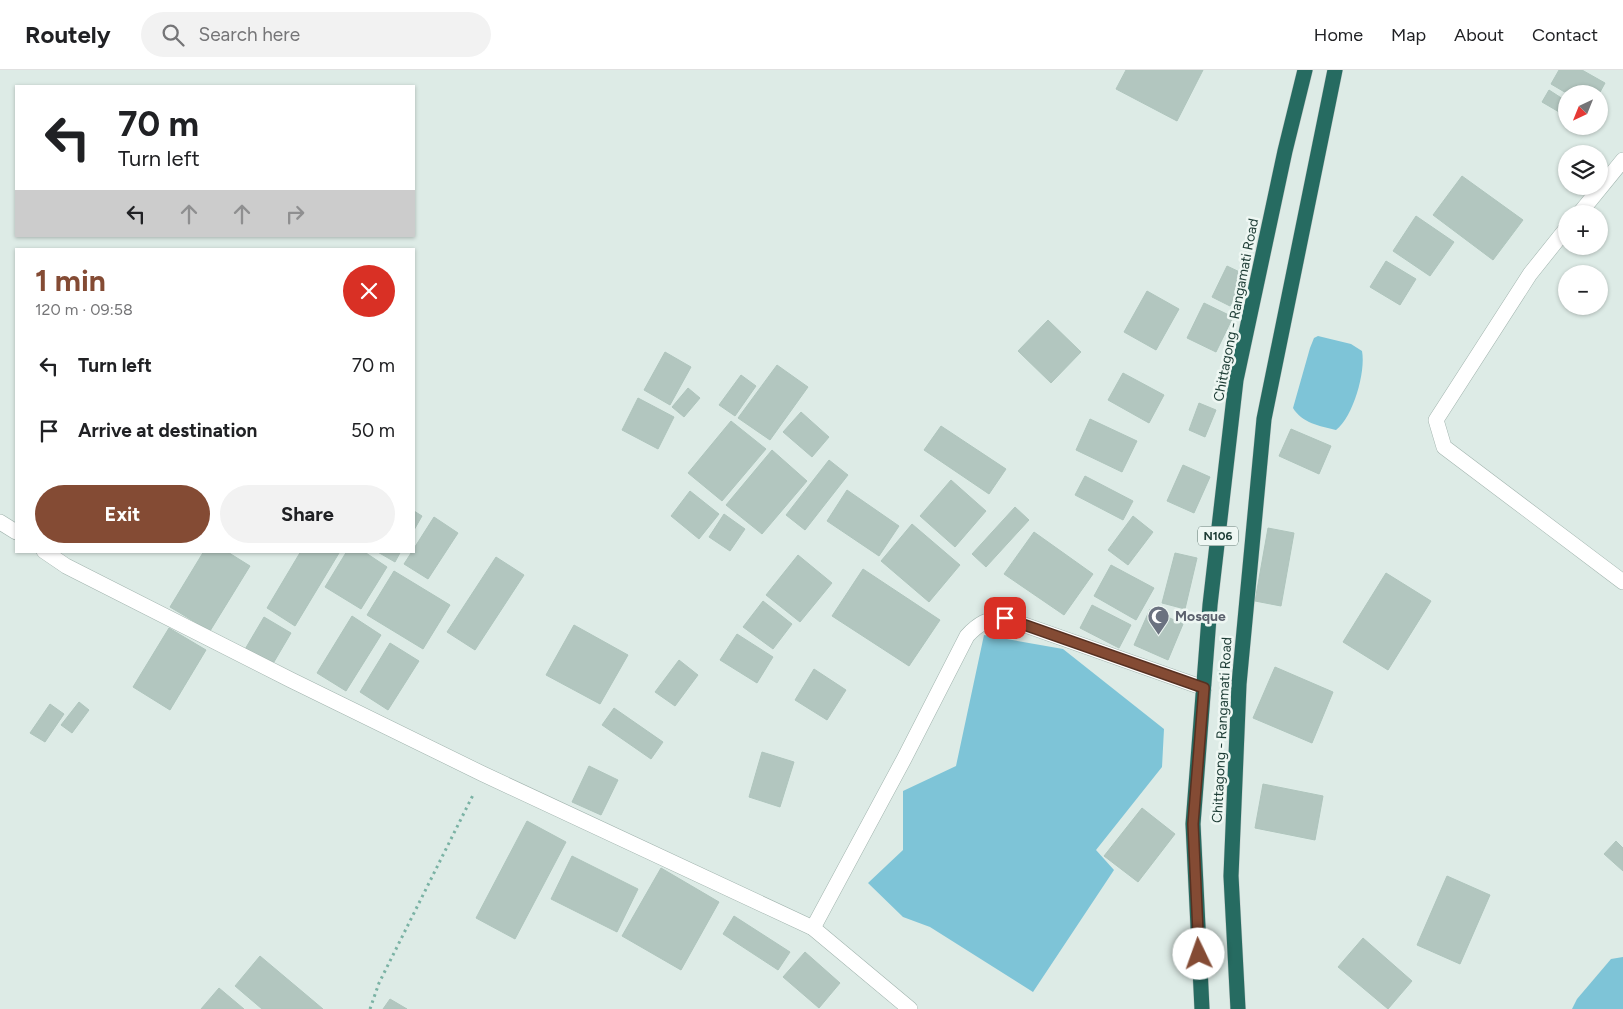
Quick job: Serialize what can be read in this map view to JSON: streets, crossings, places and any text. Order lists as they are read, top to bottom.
{
  "streets": {
    "highway": ["Chittagong - Rangamati Road", "N106"]
  },
  "places": {
    "mosque": ["Mosque"]
  },
  "north": "bottom left",
  "page": {
    "header": "Routely",
    "search": "Search here",
    "nav": [
      "Home",
      "Map",
      "About",
      "Contact"
    ],
    "map_buttons": ["+", "−"],
    "turn": ["70 m", "Turn left"],
    "heading": ["1 min", "120 m · 09:58"],
    "list": [
      {
        "name": "Turn left",
        "value": "70 m"
      },
      {
        "name": "Arrive at destination",
        "value": "50 m"
      }
    ],
    "buttons": ["Exit", "Share"]
  }
}
